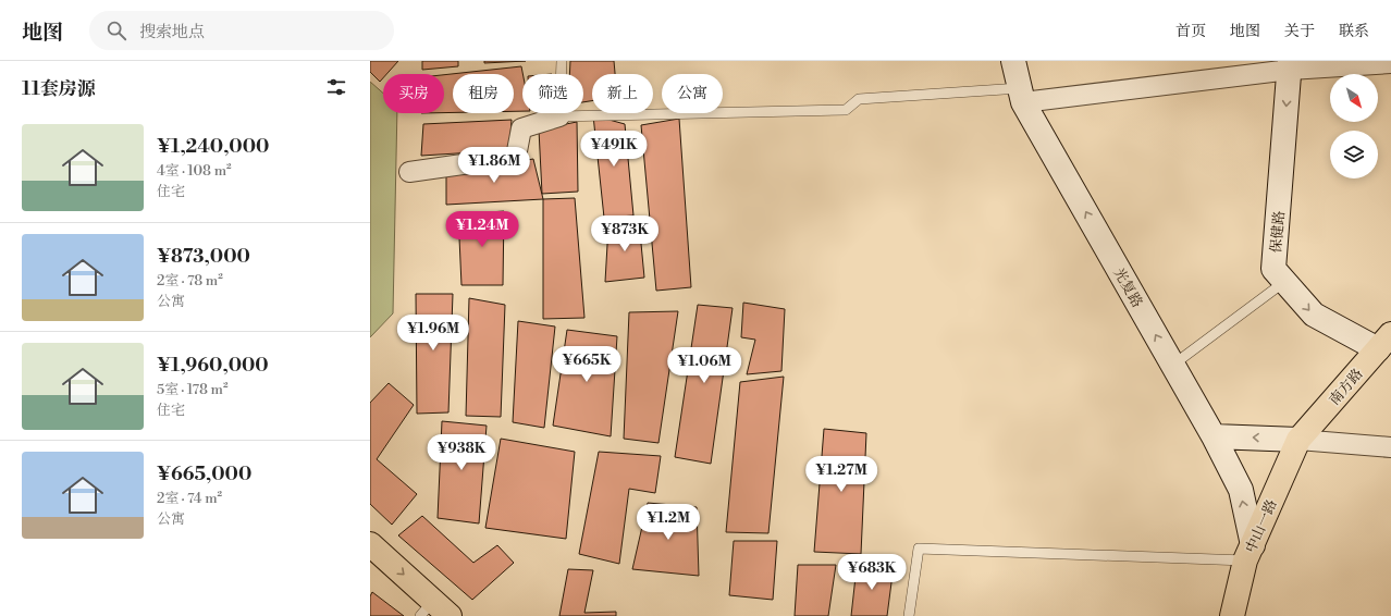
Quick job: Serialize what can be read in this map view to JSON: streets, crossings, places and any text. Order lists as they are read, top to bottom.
{
  "streets": {
    "main road": ["南方路", "中山一路"],
    "street": ["保健路", "光复路"]
  },
  "crossings": [
    ["保健路", "南方路"],
    ["光复路", "中山一路"],
    ["南方路", "中山一路"]
  ],
  "one_way": ["保健路", "光复路"],
  "north": "bottom right",
  "page": {
    "header": "地图",
    "search": "搜索地点",
    "nav": [
      "首页",
      "地图",
      "关于",
      "联系"
    ],
    "heading": "11套房源",
    "chip": [
      "买房",
      "租房",
      "筛选",
      "新上",
      "公寓"
    ],
    "list": [
      {
        "name": "¥1,240,000",
        "note": "4室 · 108 m² · 住宅"
      },
      {
        "name": "¥873,000",
        "note": "2室 · 78 m² · 公寓"
      },
      {
        "name": "¥1,960,000",
        "note": "5室 · 178 m² · 住宅"
      },
      {
        "name": "¥665,000",
        "note": "2室 · 74 m² · 公寓"
      }
    ],
    "price": [
      "¥491K",
      "¥1.86M",
      "¥1.24M",
      "¥873K",
      "¥1.96M",
      "¥665K",
      "¥1.06M",
      "¥938K",
      "¥1.27M",
      "¥1.2M",
      "¥683K"
    ]
  }
}
